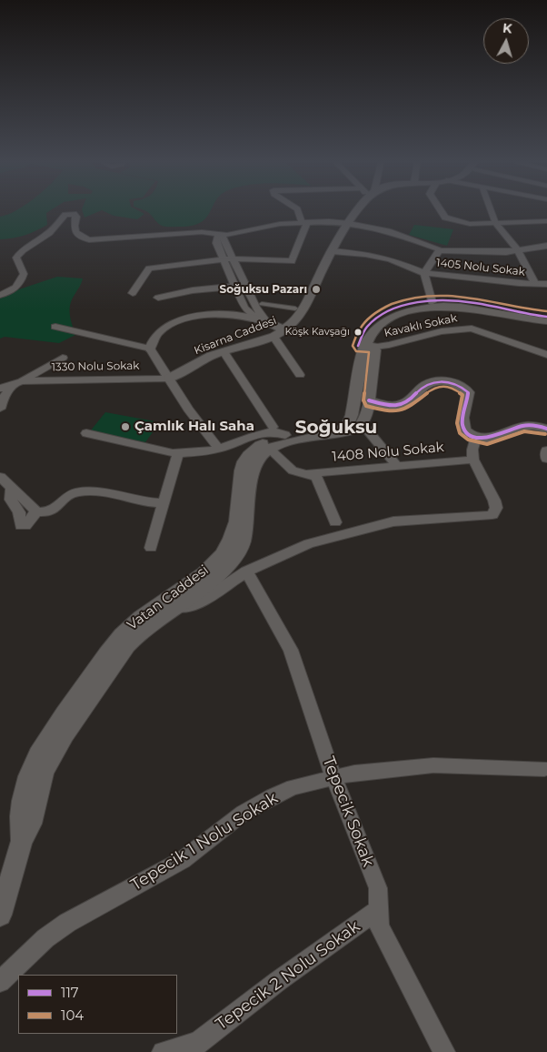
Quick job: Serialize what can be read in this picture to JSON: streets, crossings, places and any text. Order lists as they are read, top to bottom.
{
  "streets": {
    "street": [
      "1405 Nolu Sokak",
      "Kavaklı Sokak",
      "Kisarna Caddesi",
      "1330 Nolu Sokak",
      "1408 Nolu Sokak",
      "Vatan Caddesi",
      "Tepecik Sokak",
      "Tepecik 1 Nolu Sokak",
      "Tepecik 2 Nolu Sokak"
    ]
  },
  "crossings": [
    ["1405 Nolu Sokak", "Kisarna Caddesi"],
    ["Kavaklı Sokak", "Vatan Caddesi"],
    ["Kisarna Caddesi", "1330 Nolu Sokak"],
    ["Tepecik Sokak", "Tepecik 1 Nolu Sokak"],
    ["Tepecik Sokak", "Tepecik 2 Nolu Sokak"]
  ],
  "districts": ["Soğuksu"],
  "places": ["Soğuksu Pazarı", "Köşk Kavşağı", "Çamlık Halı Saha"],
  "lines": ["transit line 104", "transit line 117"],
  "legend": ["117", "104"],
  "north": "top"
}
